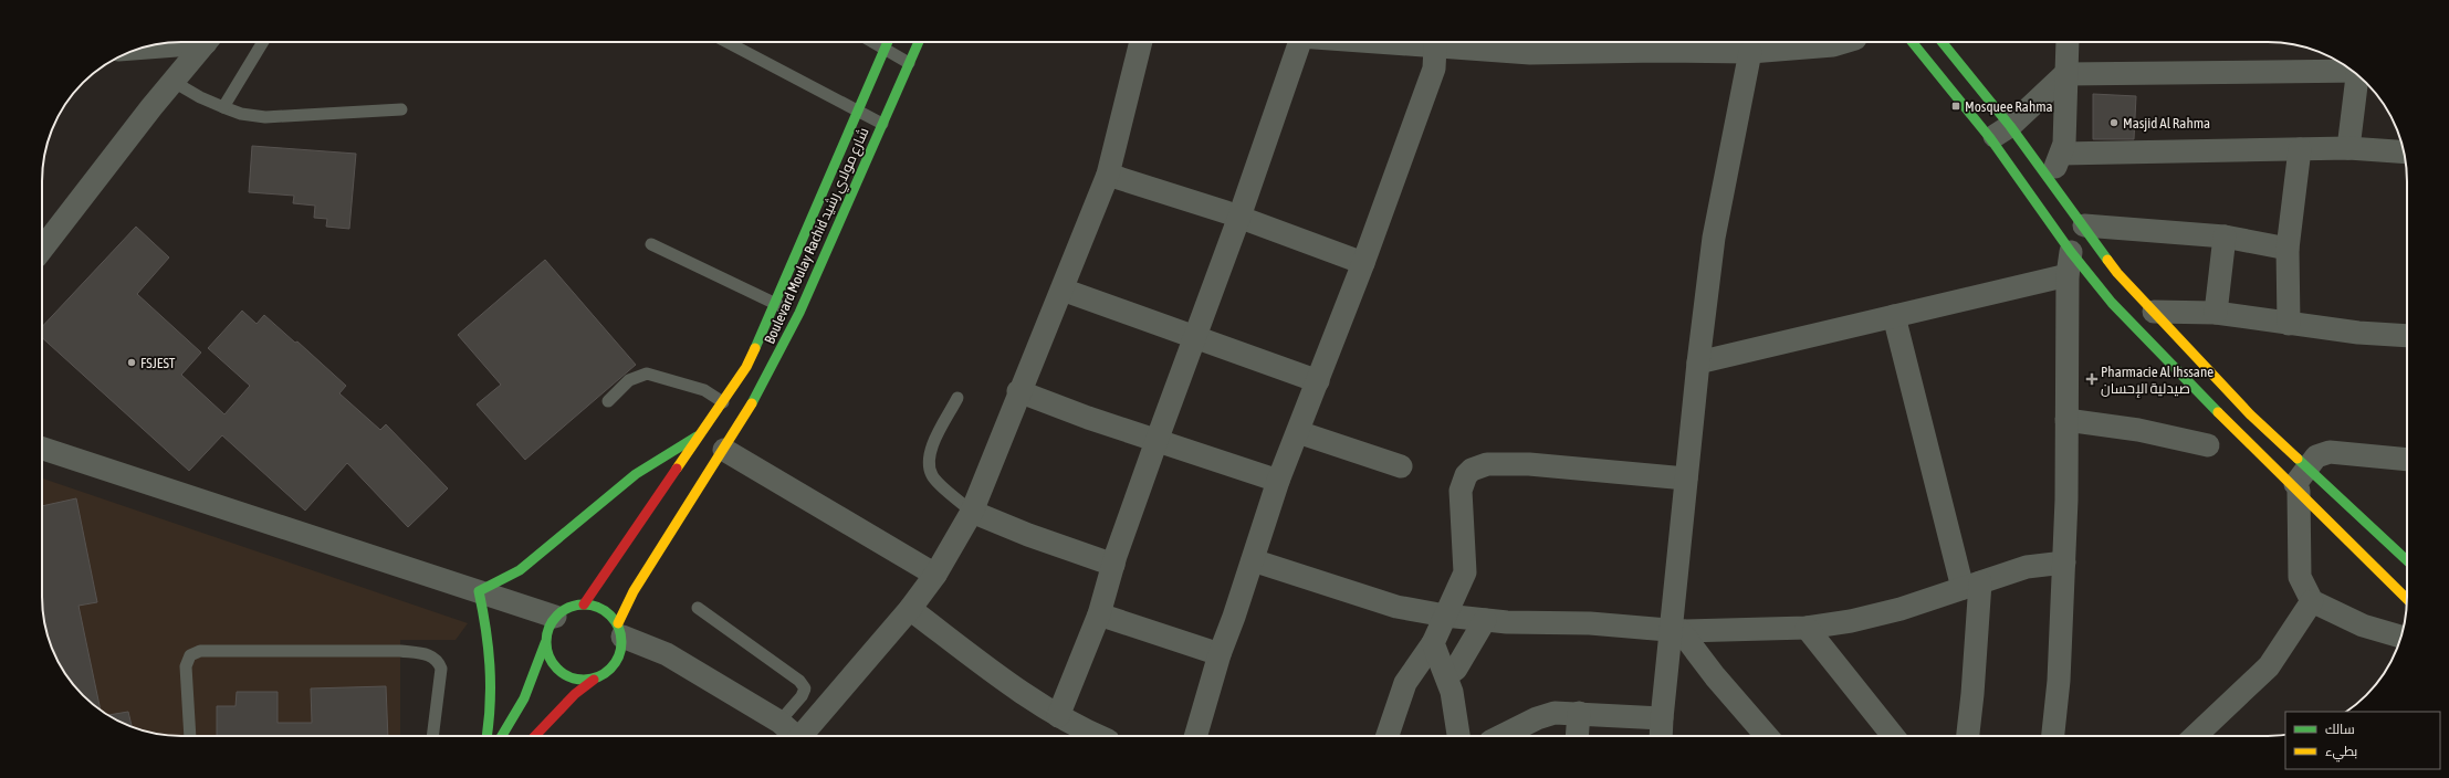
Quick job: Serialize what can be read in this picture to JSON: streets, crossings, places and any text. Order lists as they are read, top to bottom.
{
  "streets": {
    "main road": ["Boulevard Moulay Rachid شارع مولاي رشيد"]
  },
  "places": {
    "transit": ["Mosquee Rahma"],
    "other": ["Masjid Al Rahma", "FSJEST"],
    "health": ["Pharmacie Al Ihssane صيدلية الإحسان"]
  },
  "legend": ["سالك", "بطيء"]
}
